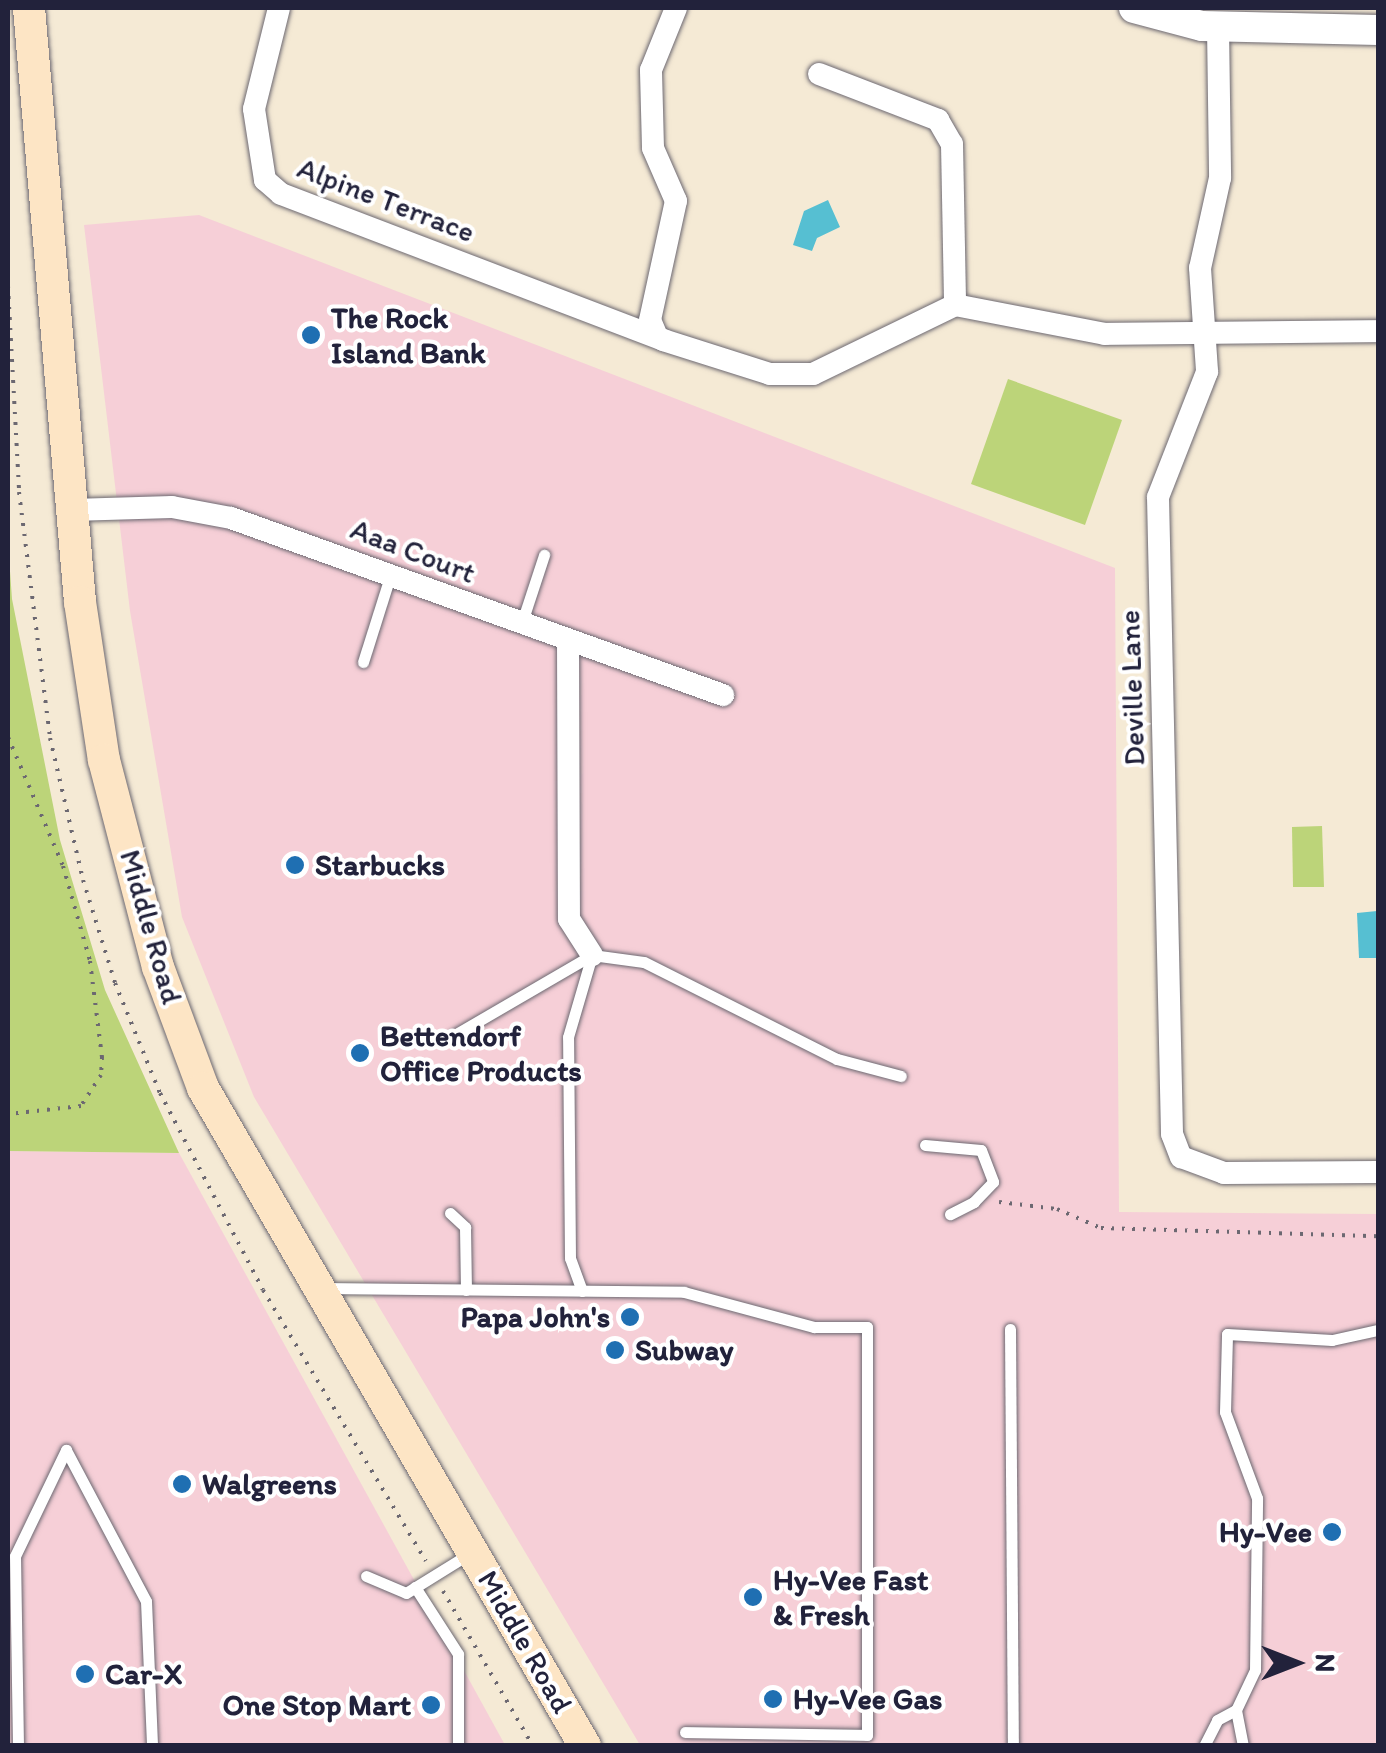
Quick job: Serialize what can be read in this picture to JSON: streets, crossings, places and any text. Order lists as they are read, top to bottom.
{
  "streets": {
    "main road": ["Middle Road"],
    "street": ["Alpine Terrace", "Aaa Court", "Deville Lane"]
  },
  "crossings": [
    ["Aaa Court", "Middle Road"]
  ],
  "places": [
    "The Rock Island Bank",
    "Starbucks",
    "Bettendorf Office Products",
    "Papa John's",
    "Subway",
    "Walgreens",
    "Hy-Vee",
    "Hy-Vee Fast & Fresh",
    "Car-X",
    "Hy-Vee Gas",
    "One Stop Mart"
  ],
  "north": "right"
}
